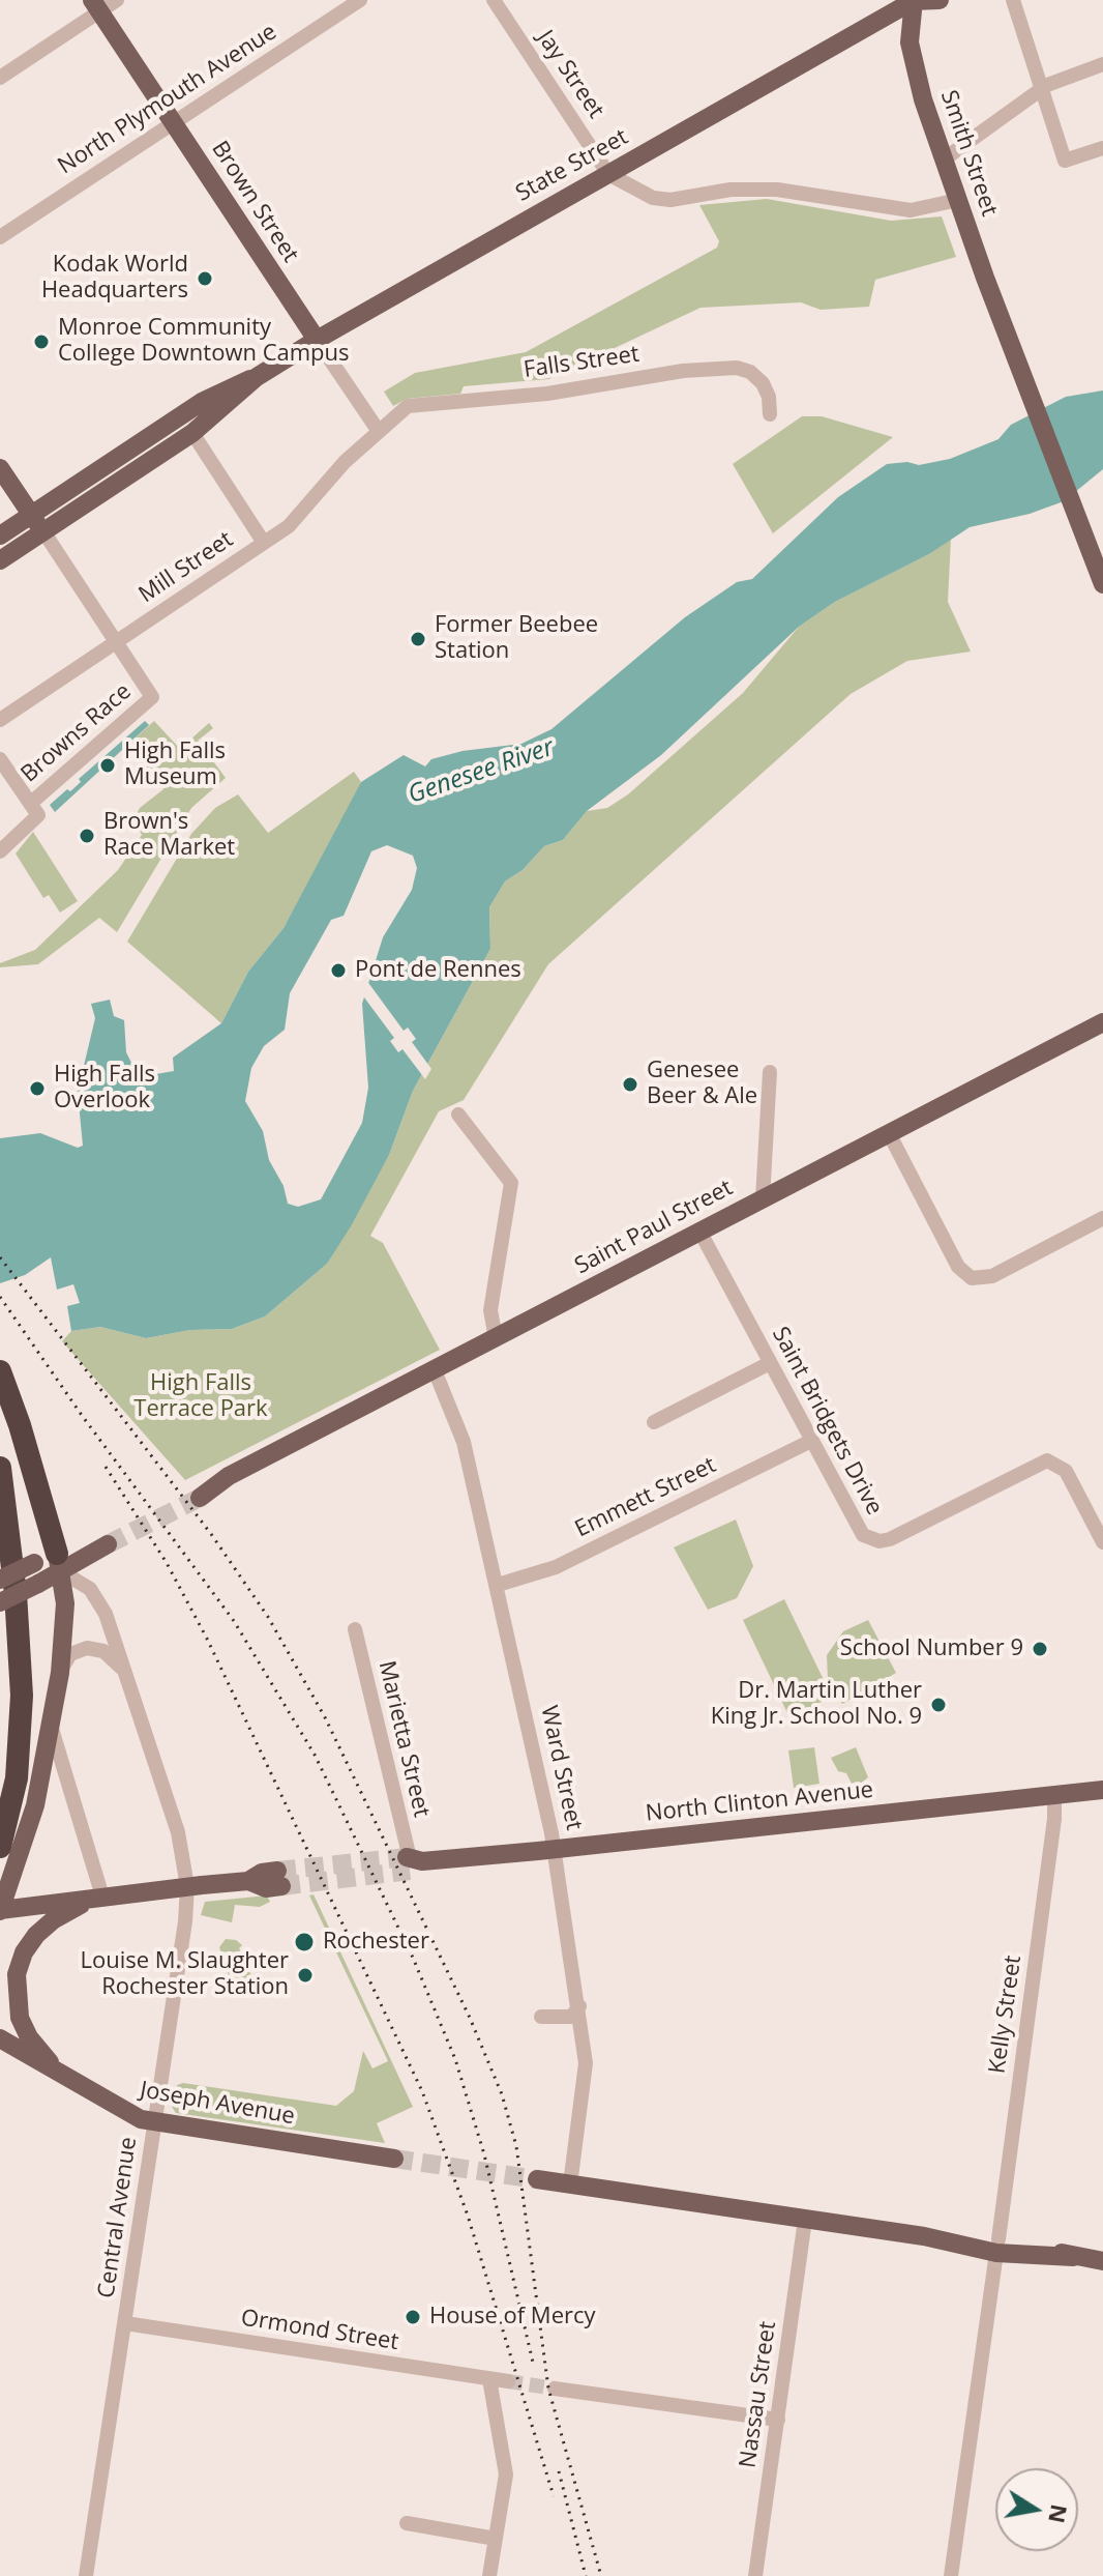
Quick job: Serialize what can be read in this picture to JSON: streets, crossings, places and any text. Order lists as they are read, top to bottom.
{
  "streets": {
    "main road": [
      "Smith Street",
      "State Street",
      "Brown Street",
      "Saint Paul Street",
      "North Clinton Avenue",
      "Joseph Avenue"
    ],
    "street": [
      "Jay Street",
      "North Plymouth Avenue",
      "Falls Street",
      "Mill Street",
      "Browns Race",
      "Saint Bridgets Drive",
      "Emmett Street",
      "Marietta Street",
      "Ward Street",
      "Kelly Street",
      "Central Avenue",
      "Ormond Street",
      "Nassau Street"
    ]
  },
  "crossings": [
    ["Jay Street", "State Street"],
    ["North Plymouth Avenue", "Brown Street"],
    ["Smith Street", "State Street"],
    ["State Street", "Brown Street"],
    ["Brown Street", "Falls Street"],
    ["Brown Street", "Mill Street"],
    ["Falls Street", "Mill Street"],
    ["Mill Street", "Browns Race"],
    ["Saint Paul Street", "Saint Bridgets Drive"],
    ["Saint Paul Street", "Ward Street"],
    ["Saint Bridgets Drive", "Emmett Street"],
    ["Emmett Street", "Ward Street"],
    ["Marietta Street", "North Clinton Avenue"],
    ["Ward Street", "North Clinton Avenue"],
    ["North Clinton Avenue", "Kelly Street"],
    ["Joseph Avenue", "Central Avenue"],
    ["Central Avenue", "Ormond Street"]
  ],
  "water": ["Genesee River"],
  "parks": ["High Falls Terrace Park"],
  "places": [
    "Kodak World Headquarters",
    "Monroe Community College Downtown Campus",
    "Former Beebee Station",
    "High Falls Museum",
    "Brown's Race Market",
    "Pont de Rennes",
    "Genesee Beer & Ale",
    "High Falls Overlook",
    "School Number 9",
    "Dr. Martin Luther King Jr. School No. 9",
    "Rochester",
    "Louise M. Slaughter Rochester Station",
    "House of Mercy"
  ],
  "north": "right"
}
